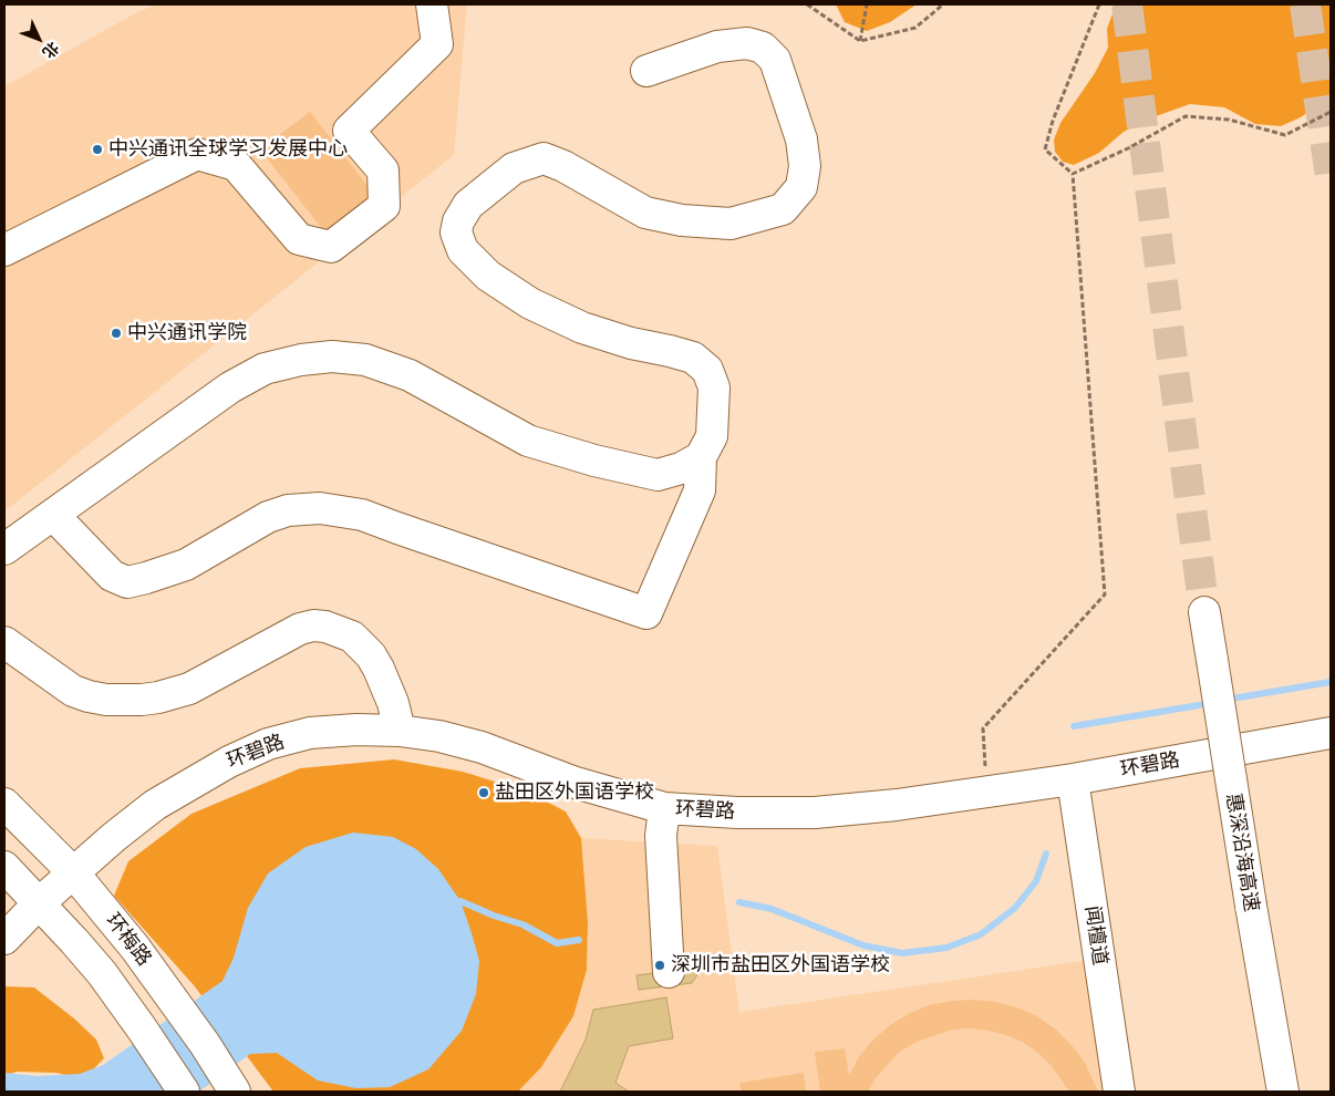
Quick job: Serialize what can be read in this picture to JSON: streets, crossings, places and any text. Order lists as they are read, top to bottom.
{
  "streets": {
    "main road": [
      "环碧路",
      "惠深沿海高速",
      "闻檀道",
      "环梅路"
    ]
  },
  "crossings": [
    ["环碧路", "闻檀道"],
    ["环碧路", "环梅路"]
  ],
  "places": [
    "中兴通讯全球学习发展中心",
    "中兴通讯学院",
    "盐田区外国语学校",
    "深圳市盐田区外国语学校"
  ],
  "north": "bottom right"
}
